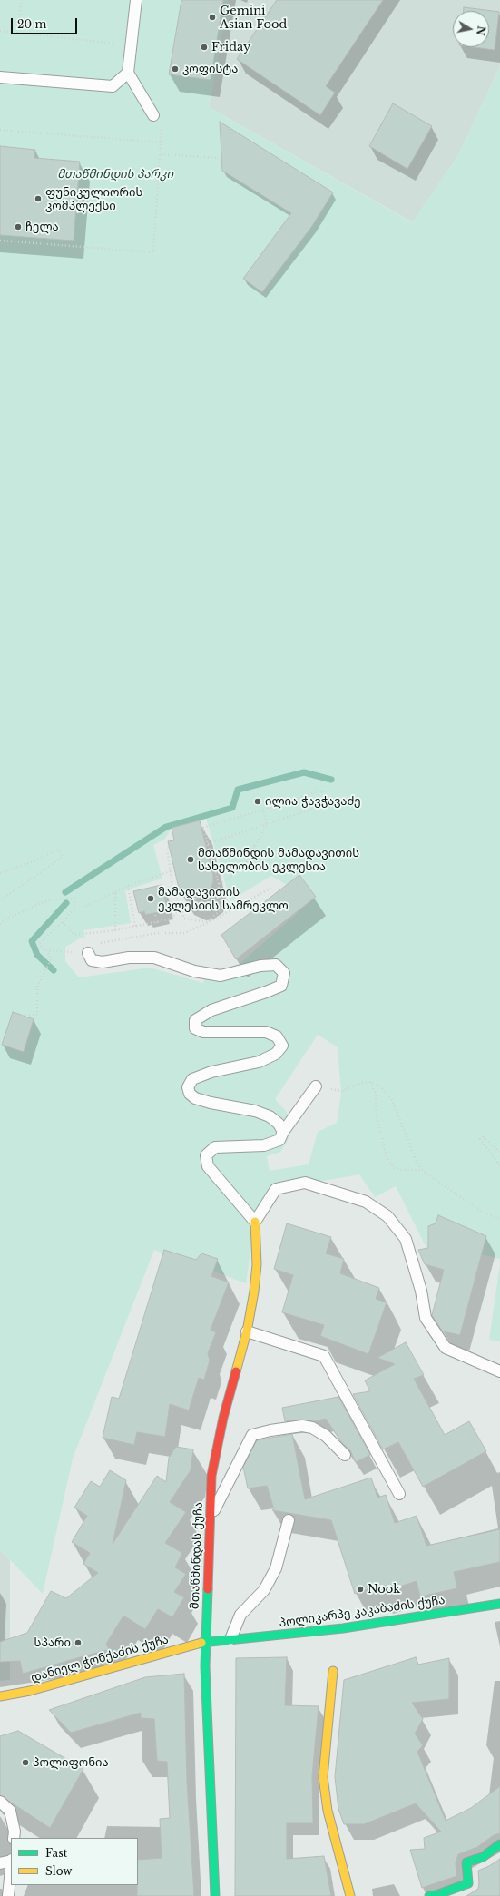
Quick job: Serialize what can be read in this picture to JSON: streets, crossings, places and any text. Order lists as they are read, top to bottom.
{
  "streets": {
    "street": ["მთაწმინდას ქუჩა", "პოლიკარპე კაკაბაძის ქუჩა", "დანიელ ჭონქაძის ქუჩა"]
  },
  "crossings": [
    ["მთაწმინდას ქუჩა", "პოლიკარპე კაკაბაძის ქუჩა"],
    ["მთაწმინდას ქუჩა", "დანიელ ჭონქაძის ქუჩა"],
    ["პოლიკარპე კაკაბაძის ქუჩა", "დანიელ ჭონქაძის ქუჩა"]
  ],
  "parks": ["მთაწმინდის პარკი"],
  "places": [
    "Gemini Asian Food",
    "Friday",
    "კოფისტა",
    "ფუნიკულიორის კომპლექსი",
    "ჩელა",
    "ილია ჭავჭავაძე",
    "მთაწმინდის მამადავითის სახელობის ეკლესია",
    "მამადავითის ეკლესიის სამრეკლო",
    "Nook",
    "სპარი",
    "პოლიფონია"
  ],
  "legend": ["Fast", "Slow"],
  "scale_bar": "20 m",
  "north": "right"
}
